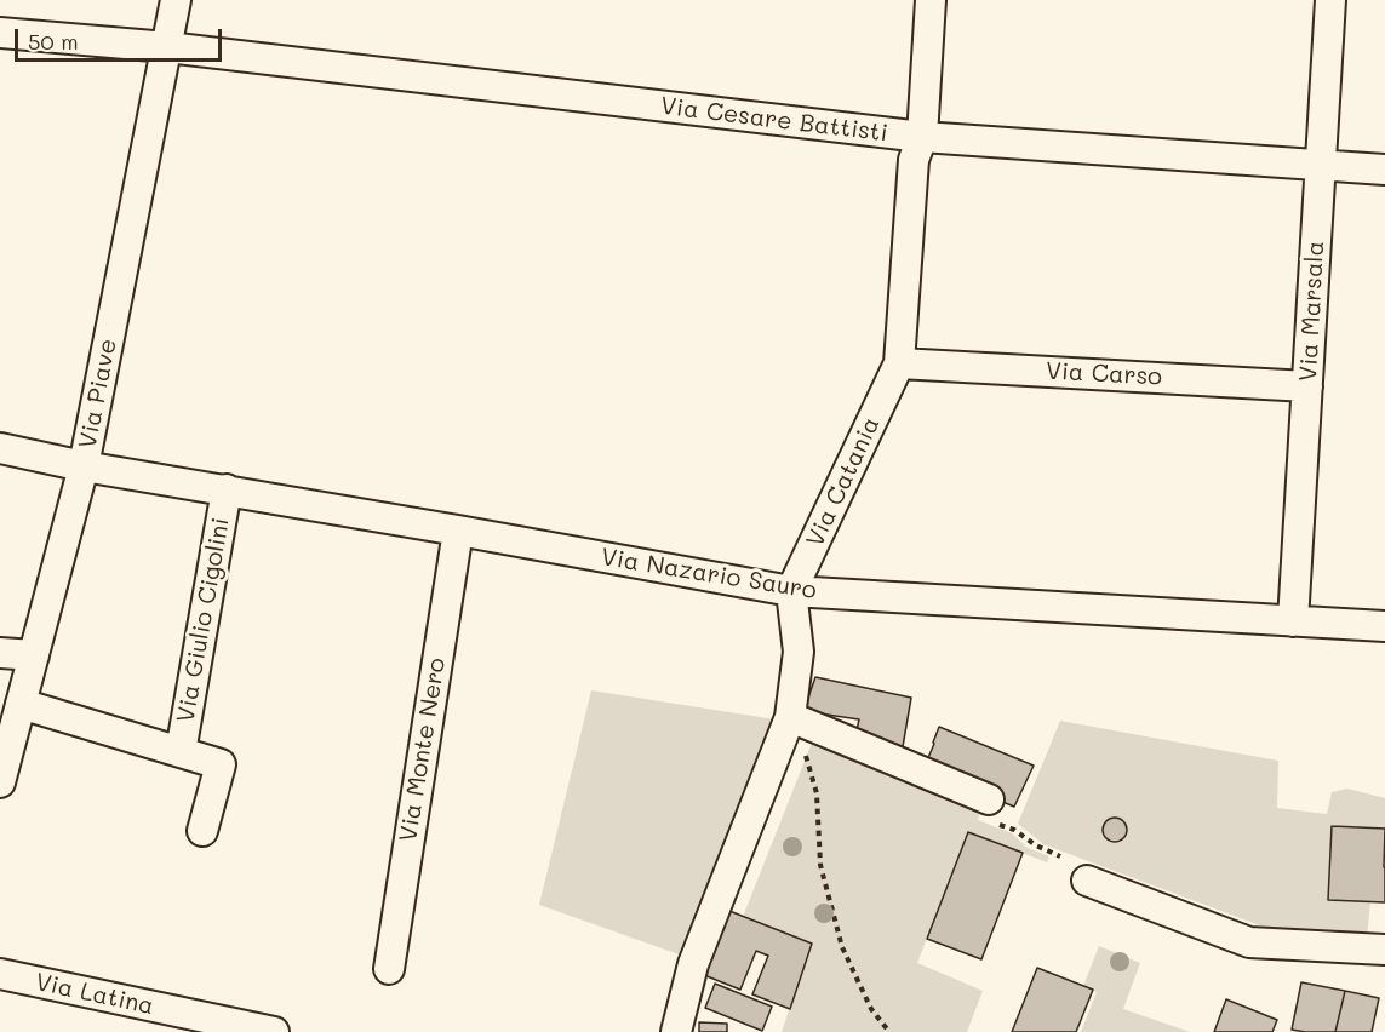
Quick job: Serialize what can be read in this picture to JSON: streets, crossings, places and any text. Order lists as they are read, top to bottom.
{
  "streets": {
    "street": [
      "Via Cesare Battisti",
      "Via Marsala",
      "Via Carso",
      "Via Piave",
      "Via Catania",
      "Via Nazario Sauro",
      "Via Giulio Cigolini",
      "Via Monte Nero",
      "Via Latina"
    ]
  },
  "crossings": [
    ["Via Cesare Battisti", "Via Marsala"],
    ["Via Cesare Battisti", "Via Piave"],
    ["Via Cesare Battisti", "Via Catania"],
    ["Via Marsala", "Via Carso"],
    ["Via Marsala", "Via Nazario Sauro"],
    ["Via Carso", "Via Catania"],
    ["Via Piave", "Via Nazario Sauro"],
    ["Via Piave", "Via Giulio Cigolini"],
    ["Via Catania", "Via Nazario Sauro"],
    ["Via Nazario Sauro", "Via Giulio Cigolini"],
    ["Via Nazario Sauro", "Via Monte Nero"]
  ],
  "scale_bar": "50 m"
}
